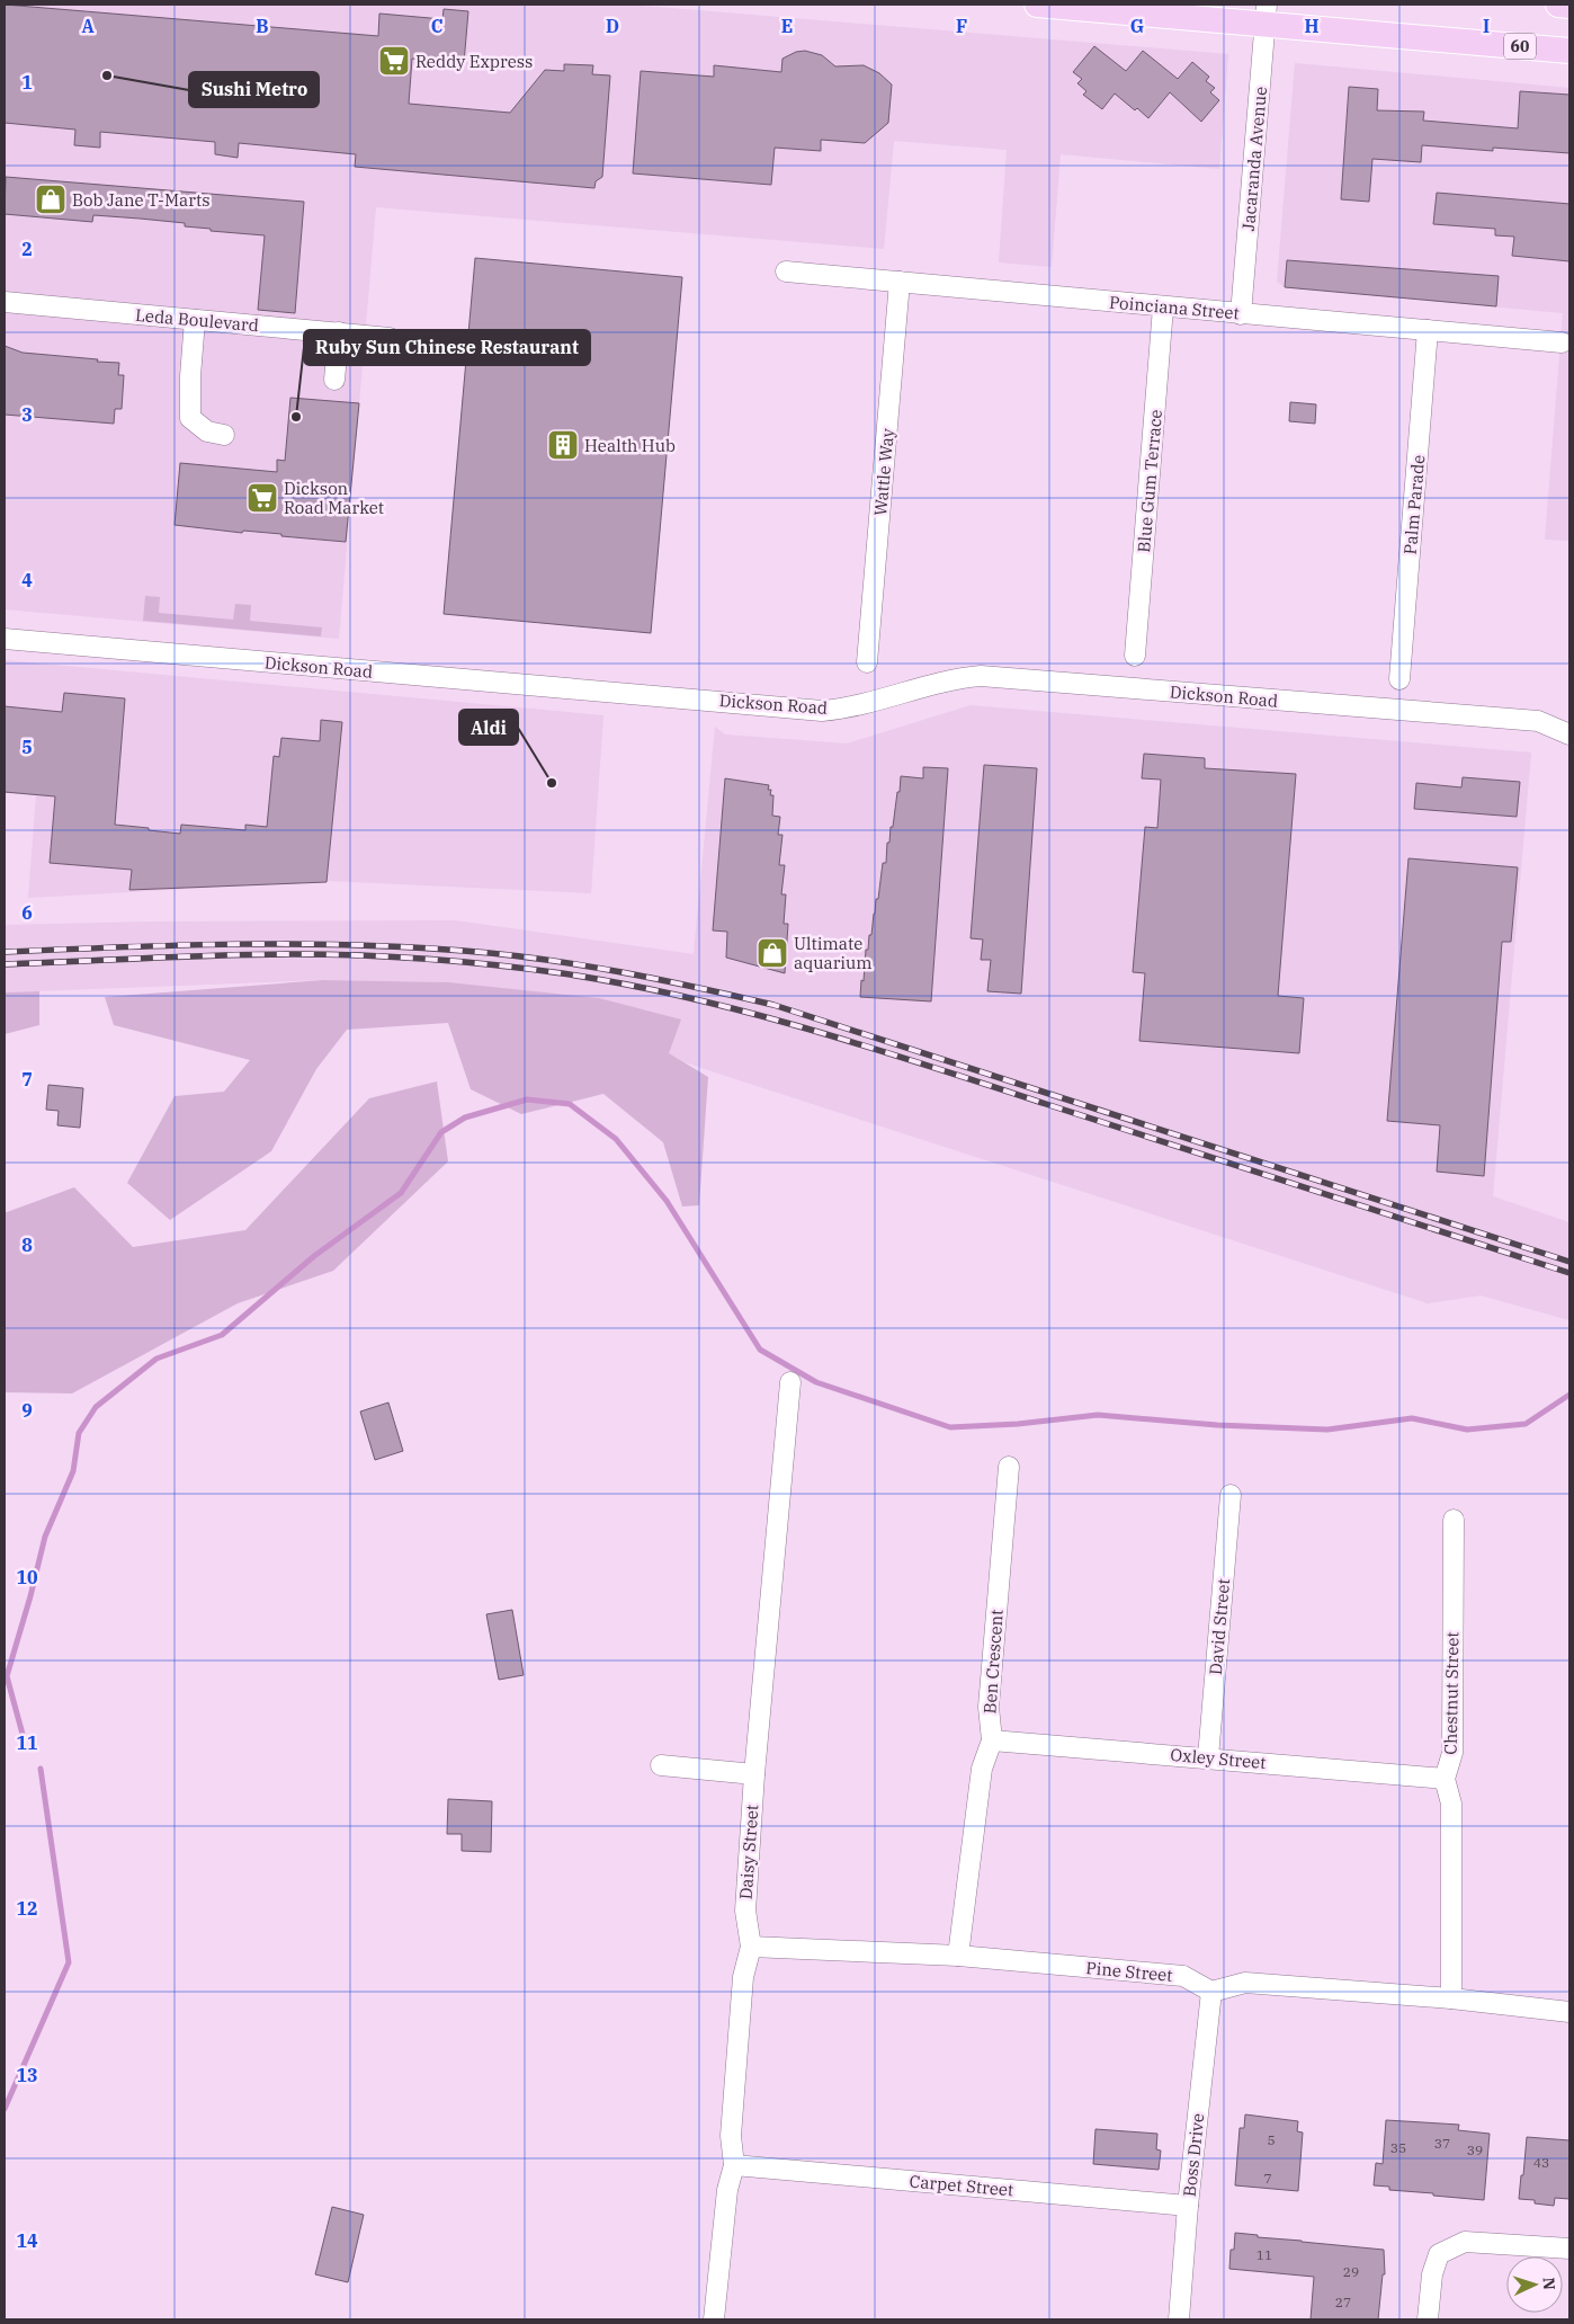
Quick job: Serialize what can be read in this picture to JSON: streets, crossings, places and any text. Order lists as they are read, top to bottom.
{
  "streets": {
    "main road": ["60"],
    "street": [
      "Jacaranda Avenue",
      "Poinciana Street",
      "Leda Boulevard",
      "Wattle Way",
      "Blue Gum Terrace",
      "Palm Parade",
      "Dickson Road",
      "David Street",
      "Ben Crescent",
      "Chestnut Street",
      "Oxley Street",
      "Daisy Street",
      "Pine Street",
      "Boss Drive",
      "Carpet Street"
    ]
  },
  "crossings": [
    ["60", "Jacaranda Avenue"],
    ["Jacaranda Avenue", "Poinciana Street"],
    ["Poinciana Street", "Wattle Way"],
    ["Poinciana Street", "Blue Gum Terrace"],
    ["Poinciana Street", "Palm Parade"],
    ["David Street", "Oxley Street"],
    ["Ben Crescent", "Oxley Street"],
    ["Ben Crescent", "Pine Street"],
    ["Chestnut Street", "Oxley Street"],
    ["Daisy Street", "Pine Street"],
    ["Daisy Street", "Carpet Street"],
    ["Pine Street", "Boss Drive"],
    ["Boss Drive", "Carpet Street"]
  ],
  "places": {
    "supermarket": ["Reddy Express", "Dickson Road Market"],
    "other": ["Sushi Metro", "Ruby Sun Chinese Restaurant", "Aldi"],
    "shop": ["Bob Jane T-Marts", "Ultimate aquarium"],
    "building": ["Health Hub"]
  },
  "house_numbers": [
    "5",
    "37",
    "35",
    "39",
    "43",
    "7",
    "11",
    "29",
    "27"
  ],
  "north": "right",
  "grid": {
    "columns": [
      "A",
      "B",
      "C",
      "D",
      "E",
      "F",
      "G",
      "H",
      "I"
    ],
    "rows": [
      "1",
      "2",
      "3",
      "4",
      "5",
      "6",
      "7",
      "8",
      "9",
      "10",
      "11",
      "12",
      "13",
      "14"
    ]
  }
}
